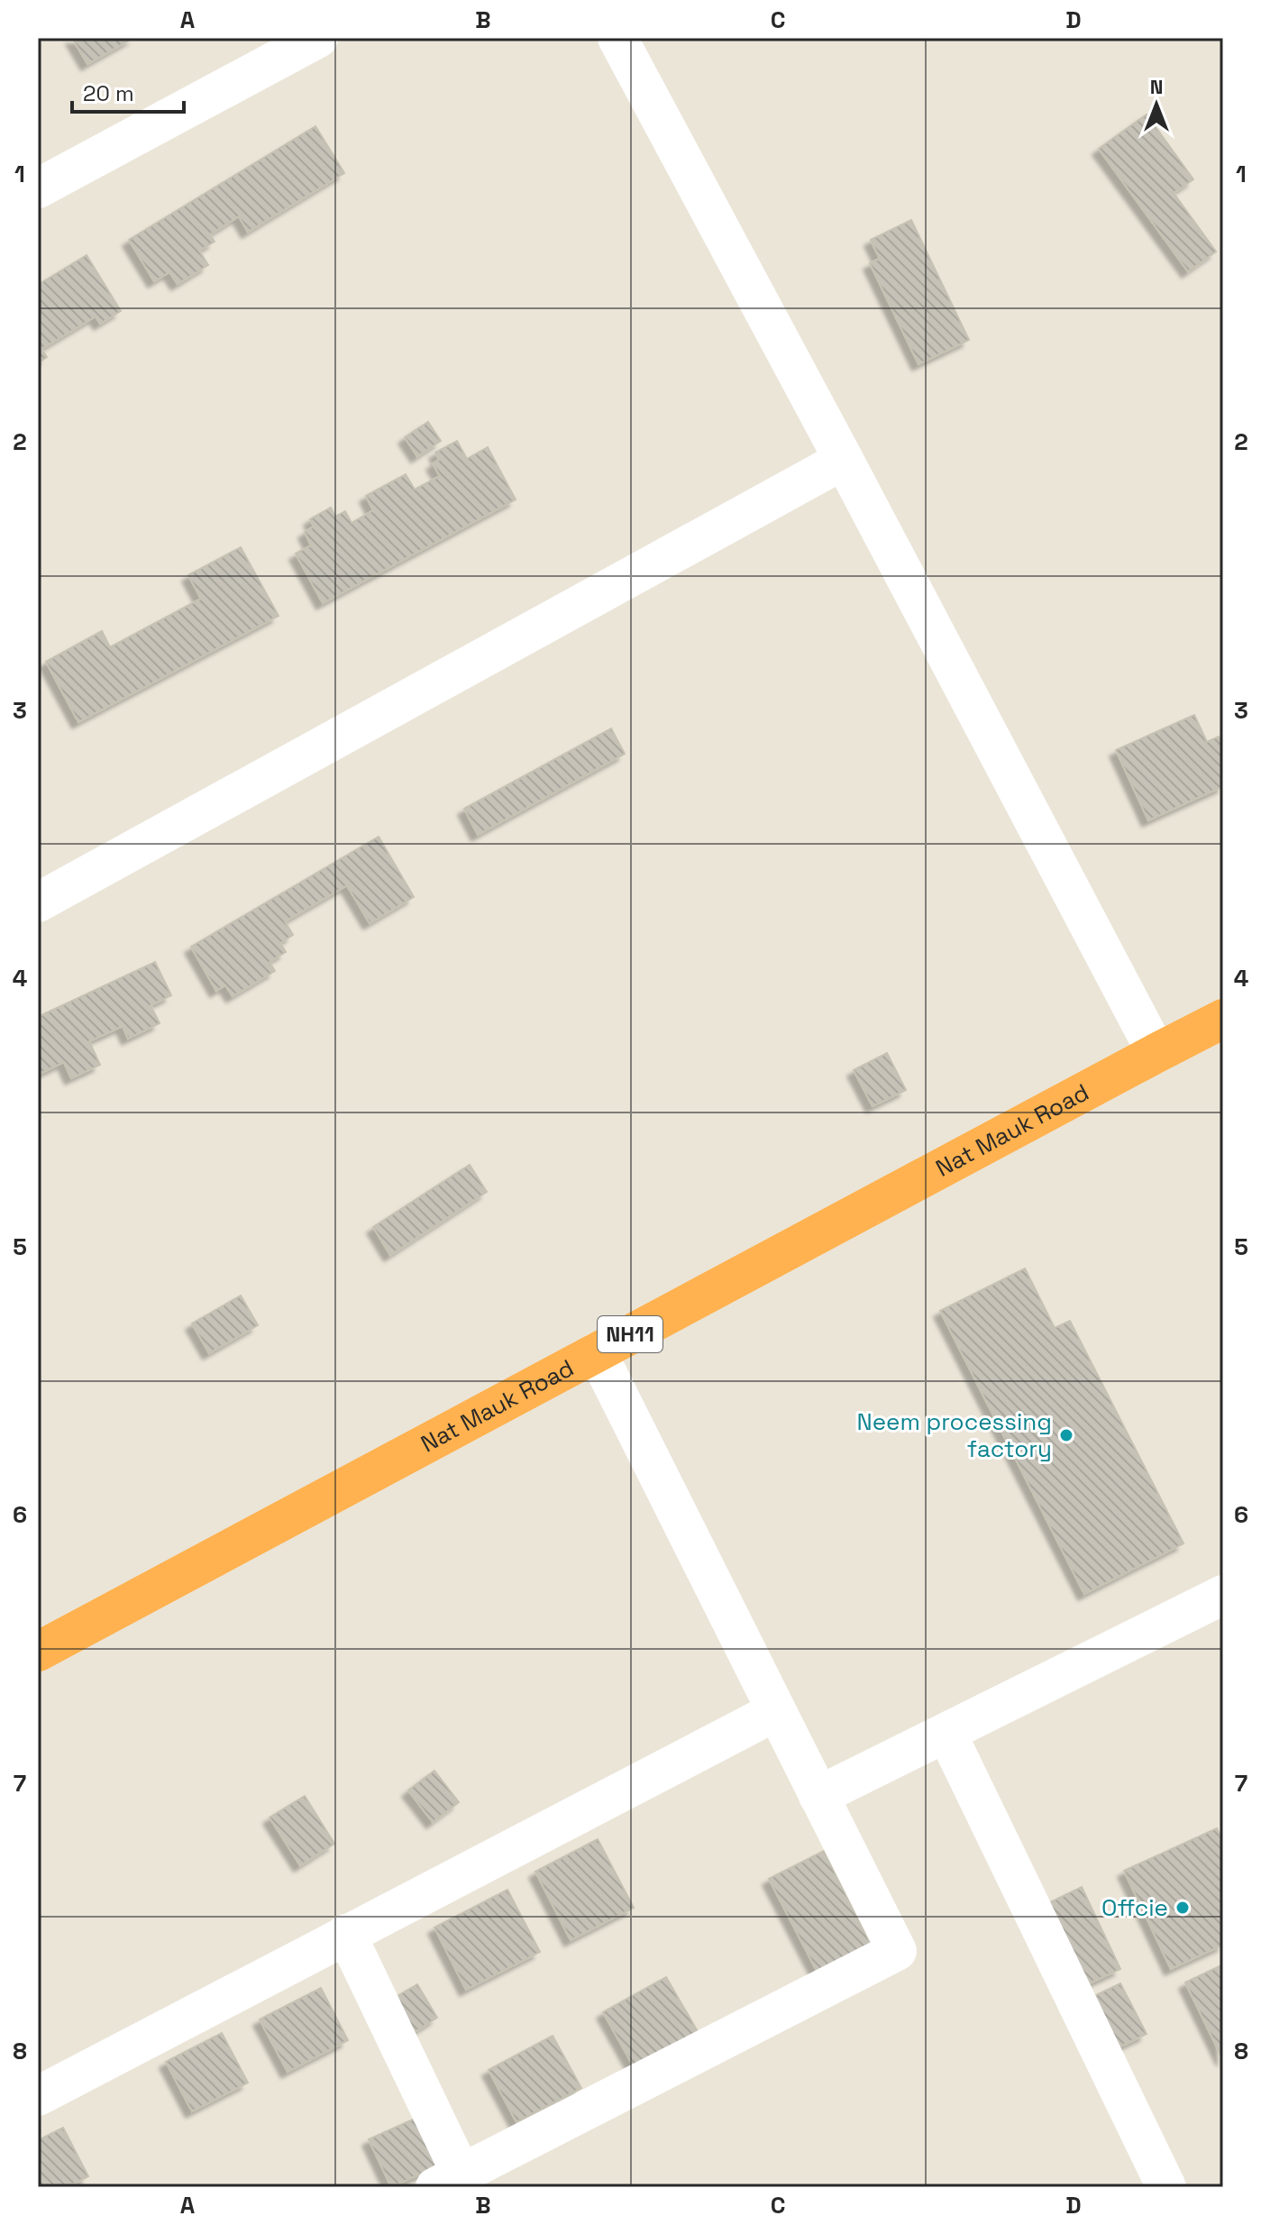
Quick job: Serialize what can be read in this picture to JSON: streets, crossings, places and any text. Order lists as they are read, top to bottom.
{
  "streets": {
    "highway": ["Nat Mauk Road", "NH11"]
  },
  "places": ["Neem processing factory", "Offcie"],
  "scale_bar": "20 m",
  "north": "top",
  "grid": {
    "columns": [
      "A",
      "B",
      "C",
      "D"
    ],
    "rows": [
      "1",
      "2",
      "3",
      "4",
      "5",
      "6",
      "7",
      "8"
    ]
  }
}
